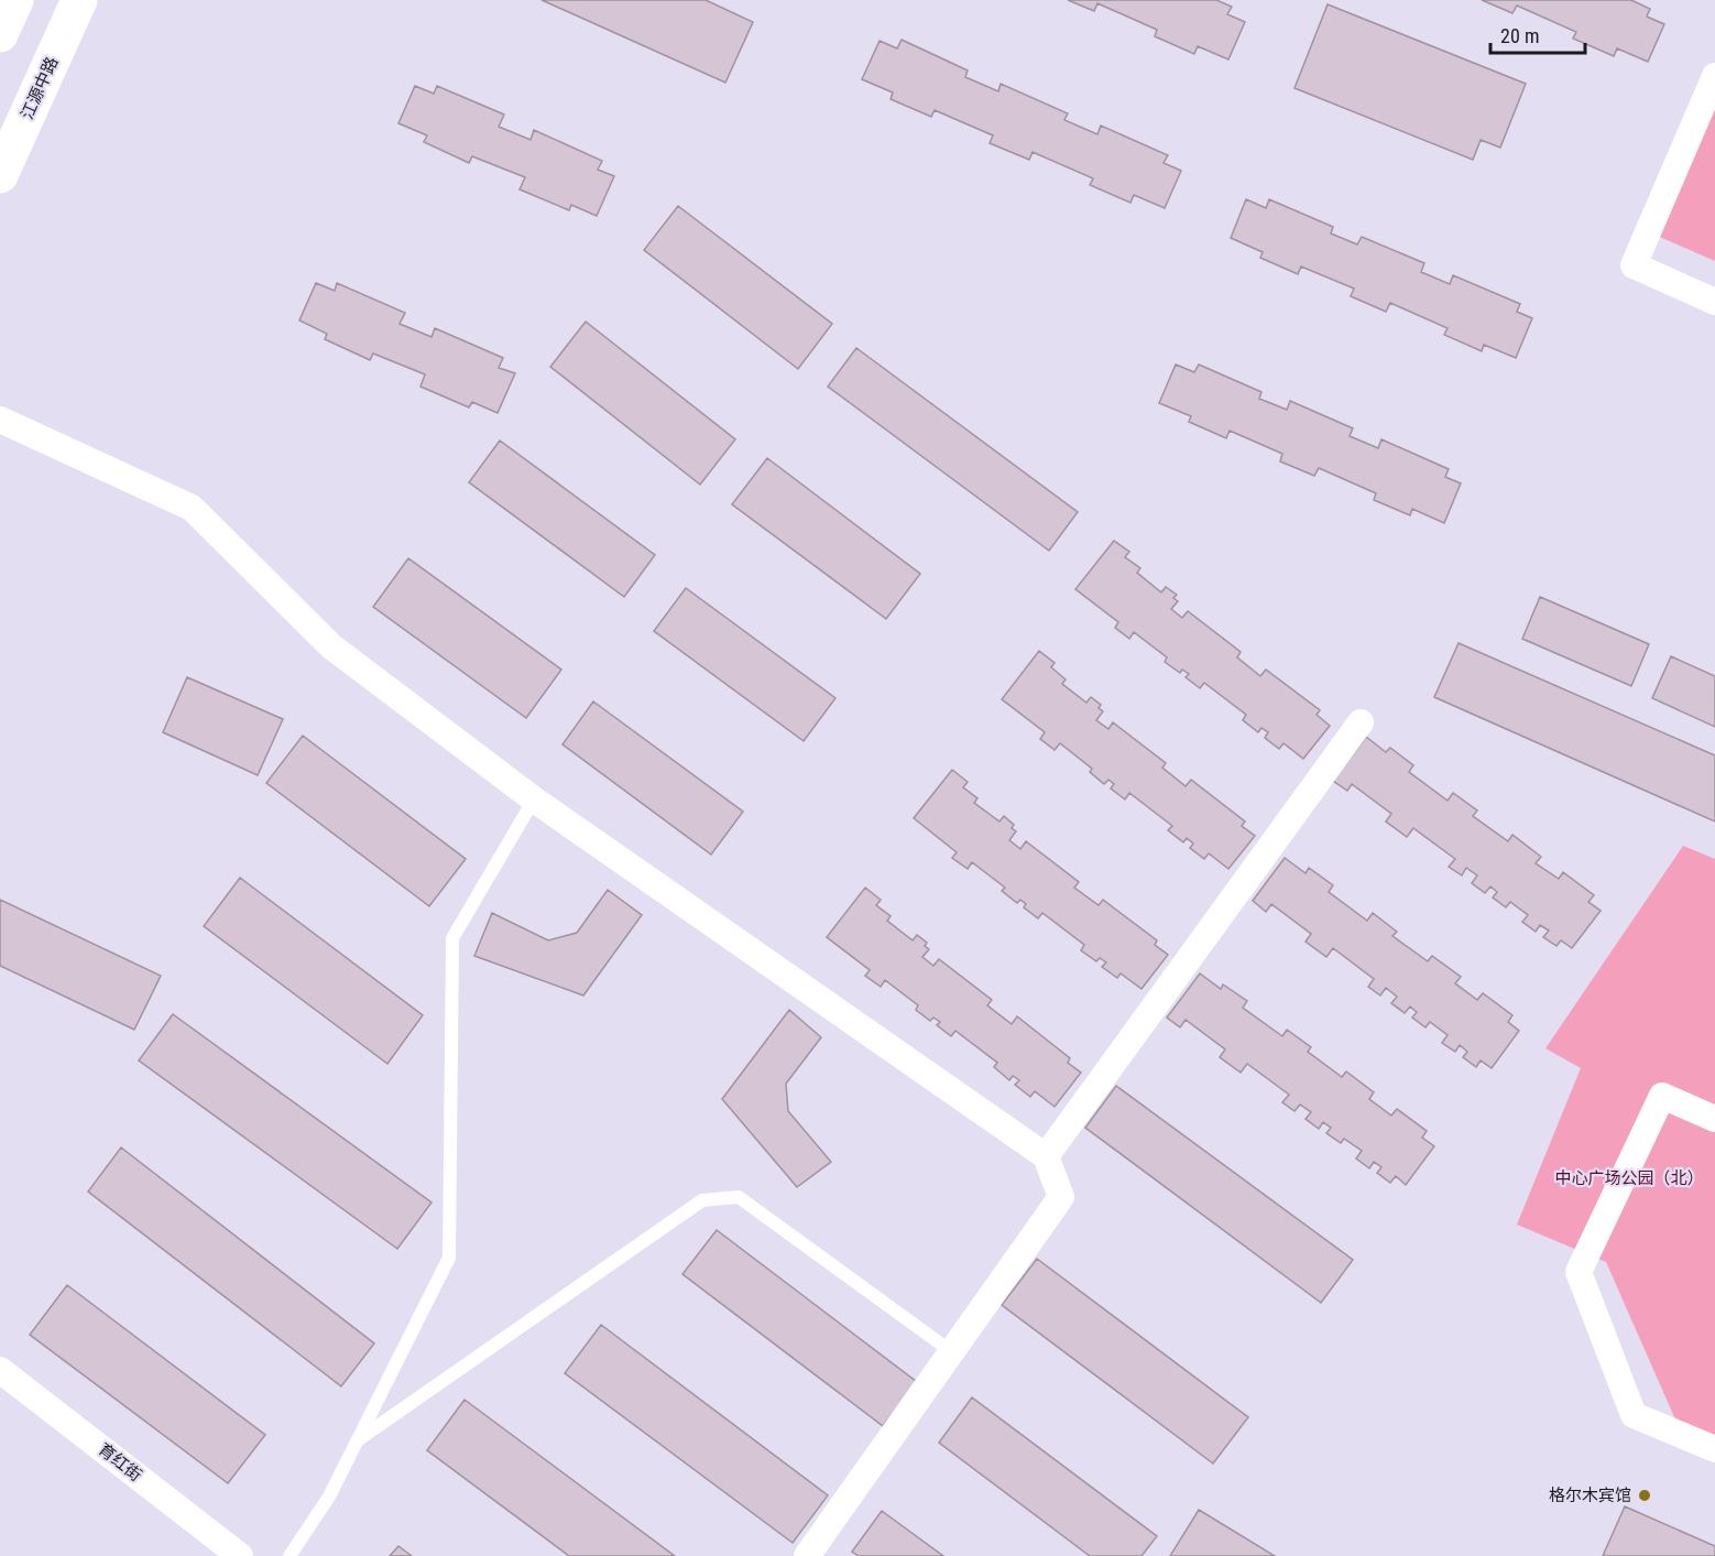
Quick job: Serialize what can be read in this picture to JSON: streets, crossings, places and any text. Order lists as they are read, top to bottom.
{
  "streets": {
    "main road": ["江源中路"],
    "street": ["育红街"]
  },
  "parks": ["中心广场公园（北）"],
  "places": ["格尔木宾馆"],
  "scale_bar": "20 m"
}
